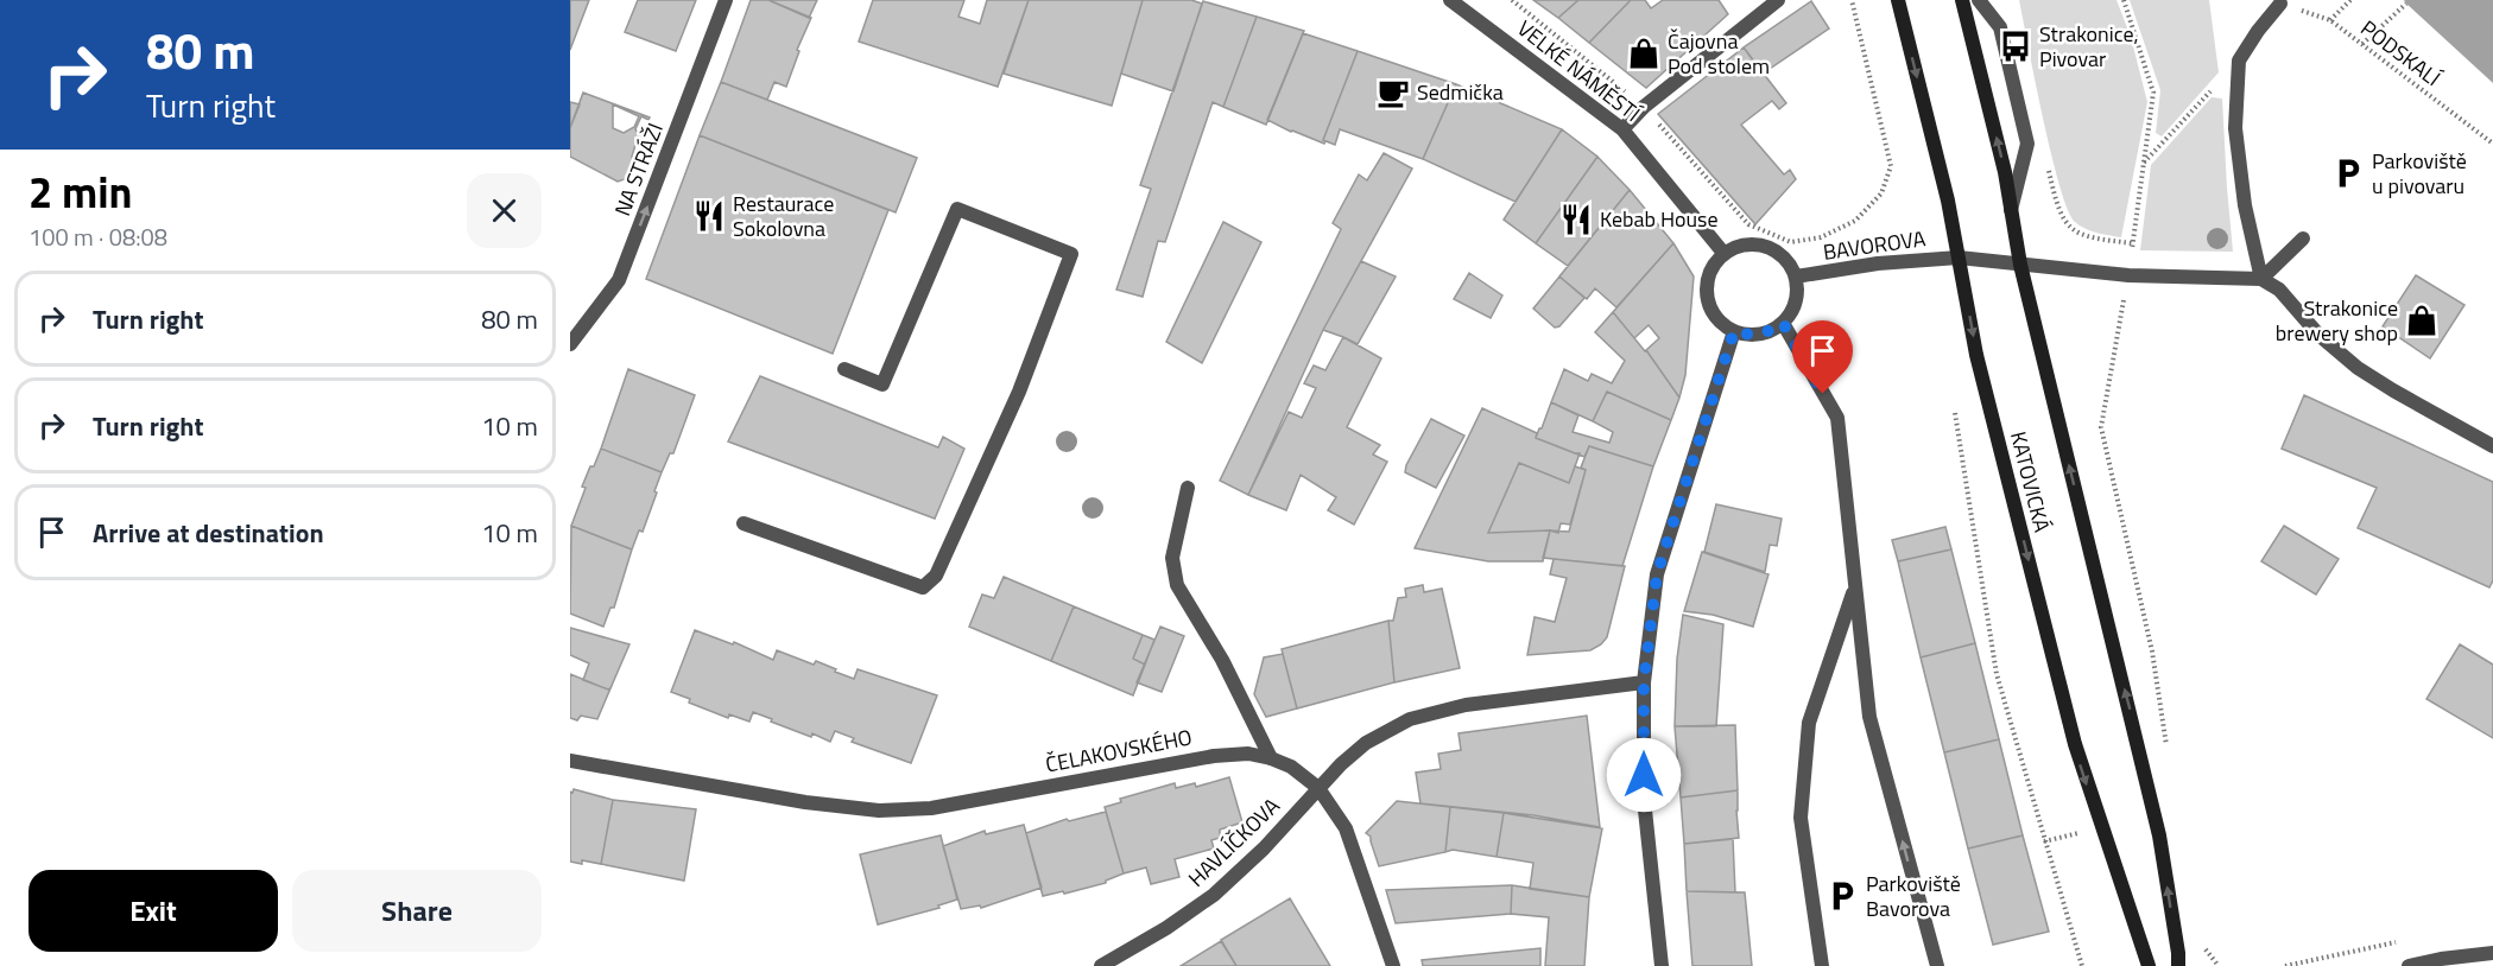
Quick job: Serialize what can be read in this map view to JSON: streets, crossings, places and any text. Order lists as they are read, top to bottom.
{
  "streets": {
    "main road": ["KATOVICKÁ"],
    "street": [
      "VELKÉ NÁMĚSTÍ",
      "NA STRÁŽI",
      "BAVOROVA",
      "ČELAKOVSKÉHO",
      "HAVLÍČKOVA"
    ],
    "path": ["PODSKALÍ"]
  },
  "crossings": [
    ["VELKÉ NÁMĚSTÍ", "BAVOROVA"],
    ["BAVOROVA", "KATOVICKÁ"],
    ["ČELAKOVSKÉHO", "HAVLÍČKOVA"]
  ],
  "one_way": ["NA STRÁŽI"],
  "places": {
    "bus stop": ["Strakonice, Pivovar"],
    "shop": ["Čajovna Pod stolem", "Strakonice brewery shop"],
    "cafe": ["Sedmička"],
    "parking": ["Parkoviště u pivovaru", "Parkoviště Bavorova"],
    "restaurant": ["Restaurace Sokolovna", "Kebab House"]
  },
  "page": {
    "turn": ["80 m", "Turn right"],
    "heading": ["2 min", "100 m · 08:08"],
    "list": [
      {
        "name": "Turn right",
        "value": "80 m"
      },
      {
        "name": "Turn right",
        "value": "10 m"
      },
      {
        "name": "Arrive at destination",
        "value": "10 m"
      }
    ],
    "buttons": ["Exit", "Share"]
  }
}
